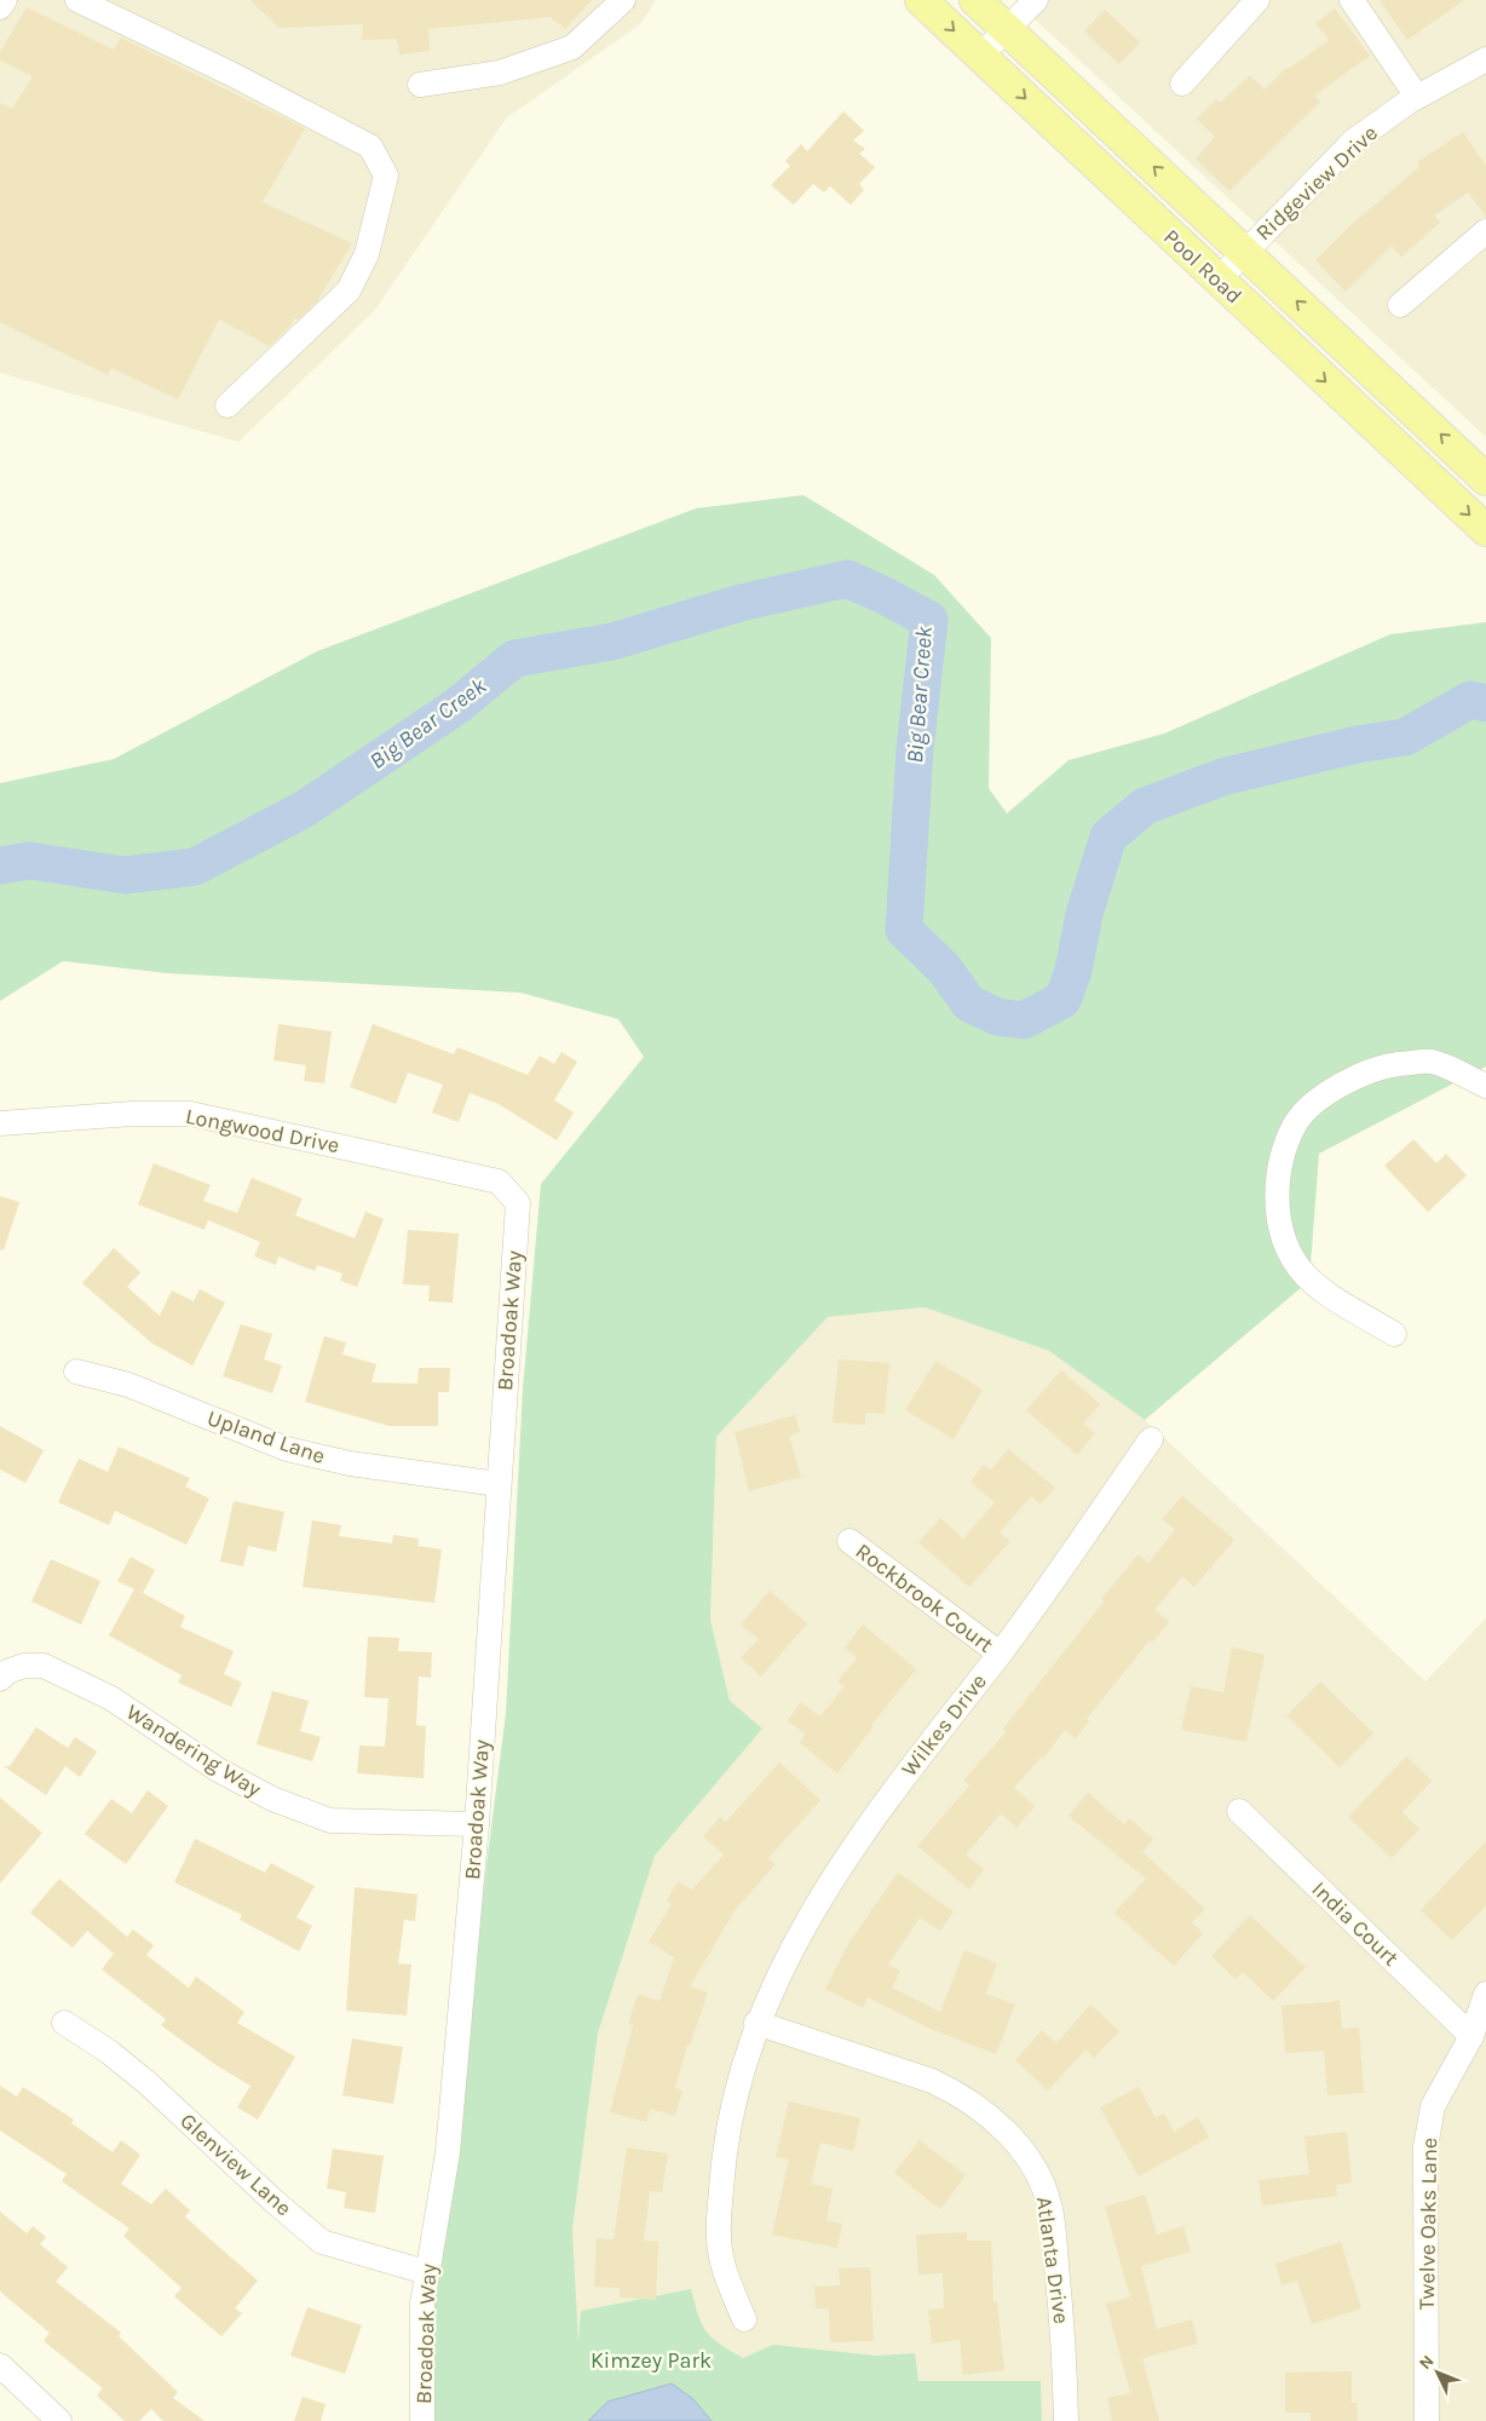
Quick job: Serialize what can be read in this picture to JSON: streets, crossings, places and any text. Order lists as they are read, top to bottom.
{
  "streets": {
    "main road": ["Pool Road"],
    "street": [
      "Ridgeview Drive",
      "Longwood Drive",
      "Broadoak Way",
      "Upland Lane",
      "Rockbrook Court",
      "Wilkes Drive",
      "Wandering Way",
      "India Court",
      "Glenview Lane",
      "Twelve Oaks Lane",
      "Atlanta Drive"
    ]
  },
  "crossings": [
    ["Ridgeview Drive", "Pool Road"],
    ["Longwood Drive", "Broadoak Way"],
    ["Broadoak Way", "Upland Lane"],
    ["Broadoak Way", "Wandering Way"],
    ["Broadoak Way", "Glenview Lane"],
    ["Rockbrook Court", "Wilkes Drive"],
    ["Wilkes Drive", "Atlanta Drive"],
    ["India Court", "Twelve Oaks Lane"]
  ],
  "water": ["Big Bear Creek"],
  "parks": ["Kimzey Park"],
  "north": "top left"
}
